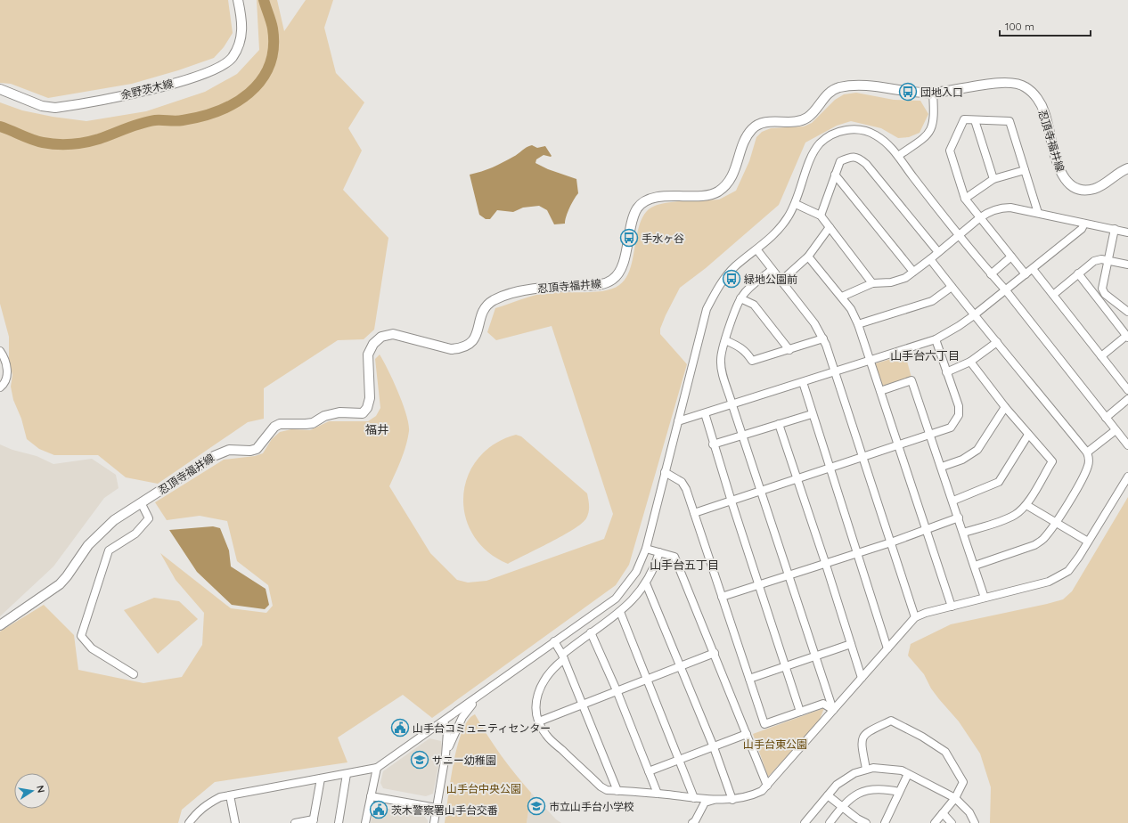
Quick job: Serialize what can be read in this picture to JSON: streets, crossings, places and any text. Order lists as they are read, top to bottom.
{
  "streets": {
    "main road": ["余野茨木線", "忍頂寺福井線"]
  },
  "districts": ["山手台六丁目", "福井", "山手台五丁目"],
  "parks": ["山手台東公園", "山手台中央公園"],
  "places": {
    "bus stop": ["団地入口", "手水ヶ谷", "緑地公園前"],
    "public building": ["山手台コミュニティセンター", "茨木警察署山手台交番"],
    "school or university": ["サニー幼稚園", "市立山手台小学校"]
  },
  "scale_bar": "100 m",
  "north": "right"
}
